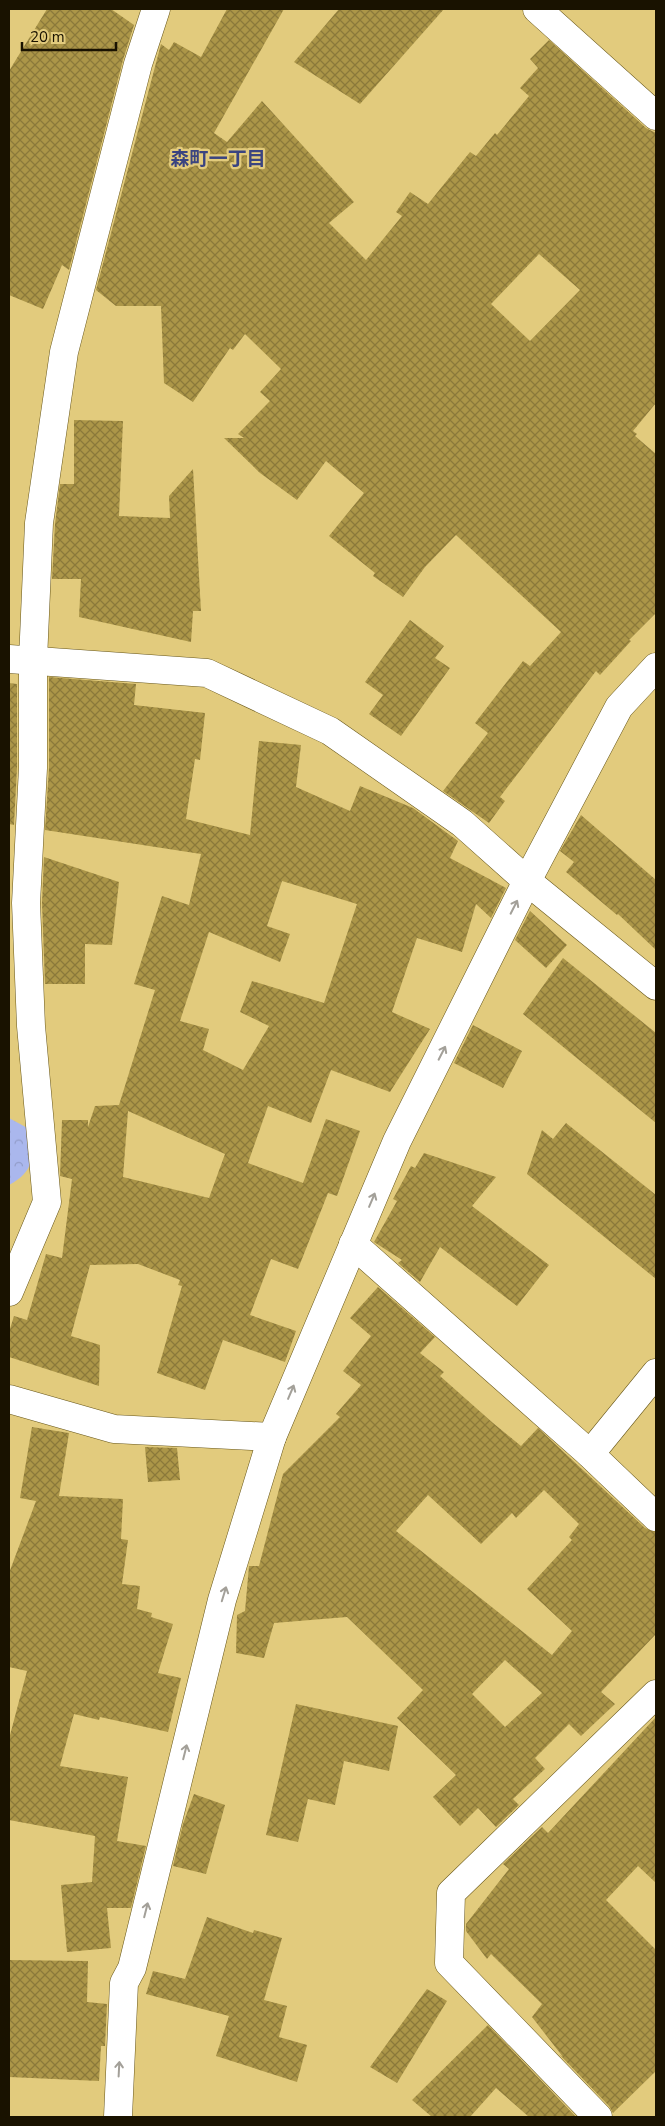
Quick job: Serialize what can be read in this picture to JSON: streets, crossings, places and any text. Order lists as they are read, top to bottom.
{
  "districts": ["森町一丁目"],
  "scale_bar": "20 m"
}
